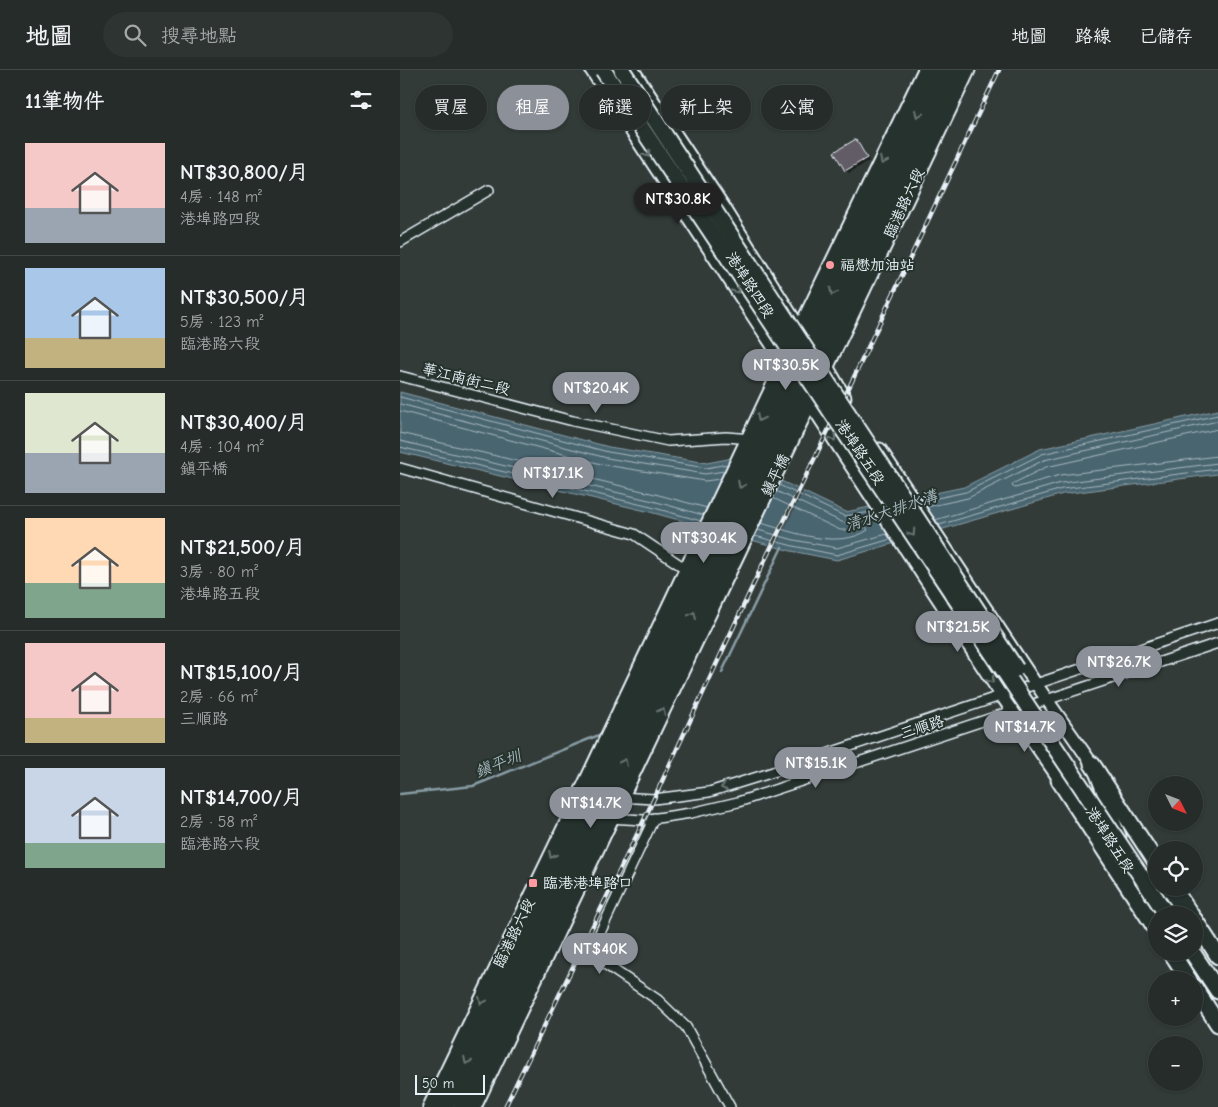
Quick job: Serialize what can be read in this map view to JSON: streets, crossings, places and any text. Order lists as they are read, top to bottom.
{
  "streets": {
    "main road": ["臨港路六段", "鎮平橋"],
    "street": [
      "港埠路四段",
      "華江南街二段",
      "港埠路五段",
      "三順路"
    ]
  },
  "crossings": [
    ["臨港路六段", "港埠路四段"],
    ["臨港路六段", "華江南街二段"],
    ["臨港路六段", "港埠路五段"],
    ["臨港路六段", "鎮平橋"],
    ["臨港路六段", "三順路"],
    ["港埠路四段", "港埠路五段"],
    ["華江南街二段", "鎮平橋"],
    ["港埠路五段", "三順路"]
  ],
  "water": ["清水大排水溝", "鎮平圳"],
  "places": {
    "other": ["福懋加油站"],
    "transit": ["臨港港埠路口"]
  },
  "scale_bar": "50 m",
  "north": "bottom right",
  "page": {
    "header": "地圖",
    "search": "搜尋地點",
    "nav": ["地圖", "路線", "已儲存"],
    "heading": "11筆物件",
    "chip": [
      "買屋",
      "租屋",
      "篩選",
      "新上架",
      "公寓"
    ],
    "list": [
      {
        "name": "NT$30,800/月",
        "note": "4房 · 148 m² · 港埠路四段"
      },
      {
        "name": "NT$30,500/月",
        "note": "5房 · 123 m² · 臨港路六段"
      },
      {
        "name": "NT$30,400/月",
        "note": "4房 · 104 m² · 鎮平橋"
      },
      {
        "name": "NT$21,500/月",
        "note": "3房 · 80 m² · 港埠路五段"
      },
      {
        "name": "NT$15,100/月",
        "note": "2房 · 66 m² · 三順路"
      },
      {
        "name": "NT$14,700/月",
        "note": "2房 · 58 m² · 臨港路六段"
      }
    ],
    "price": [
      "NT$30.8K",
      "NT$30.5K",
      "NT$20.4K",
      "NT$17.1K",
      "NT$30.4K",
      "NT$21.5K",
      "NT$26.7K",
      "NT$14.7K",
      "NT$15.1K",
      "NT$14.7K",
      "NT$40K"
    ],
    "map_buttons": ["+", "−"],
    "scale": "50 m"
  }
}
